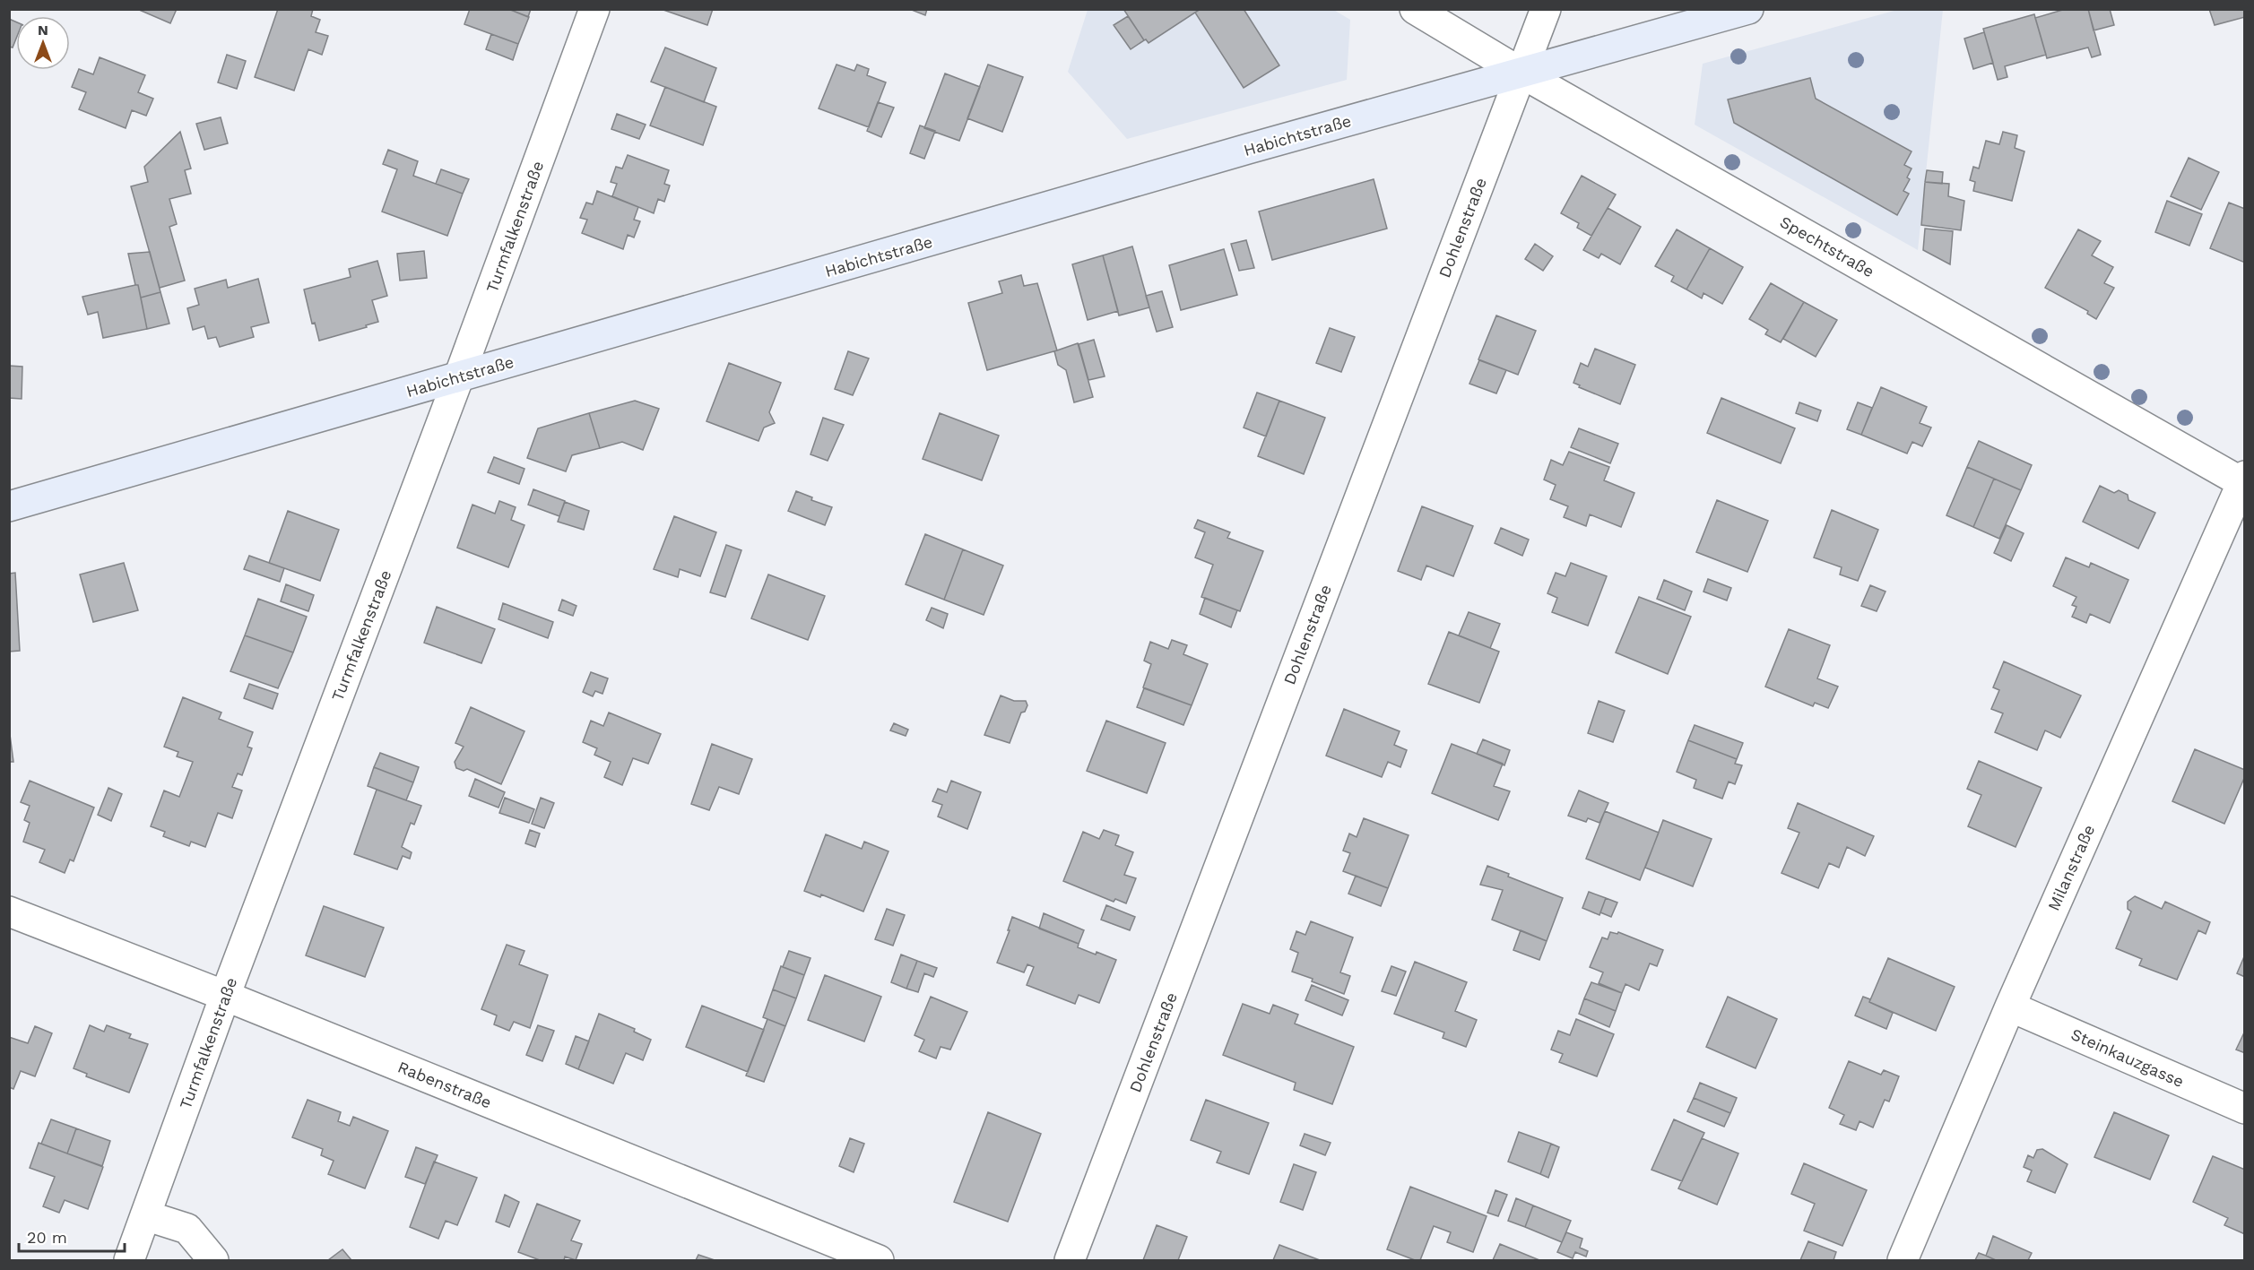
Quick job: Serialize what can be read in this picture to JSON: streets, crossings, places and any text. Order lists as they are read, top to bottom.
{
  "streets": {
    "main road": ["Habichtstraße"],
    "street": [
      "Turmfalkenstraße",
      "Dohlenstraße",
      "Spechtstraße",
      "Milanstraße",
      "Steinkauzgasse",
      "Rabenstraße"
    ]
  },
  "crossings": [
    ["Habichtstraße", "Turmfalkenstraße"],
    ["Habichtstraße", "Dohlenstraße"],
    ["Habichtstraße", "Spechtstraße"],
    ["Turmfalkenstraße", "Rabenstraße"],
    ["Dohlenstraße", "Spechtstraße"],
    ["Spechtstraße", "Milanstraße"],
    ["Milanstraße", "Steinkauzgasse"]
  ],
  "scale_bar": "20 m",
  "north": "top"
}
